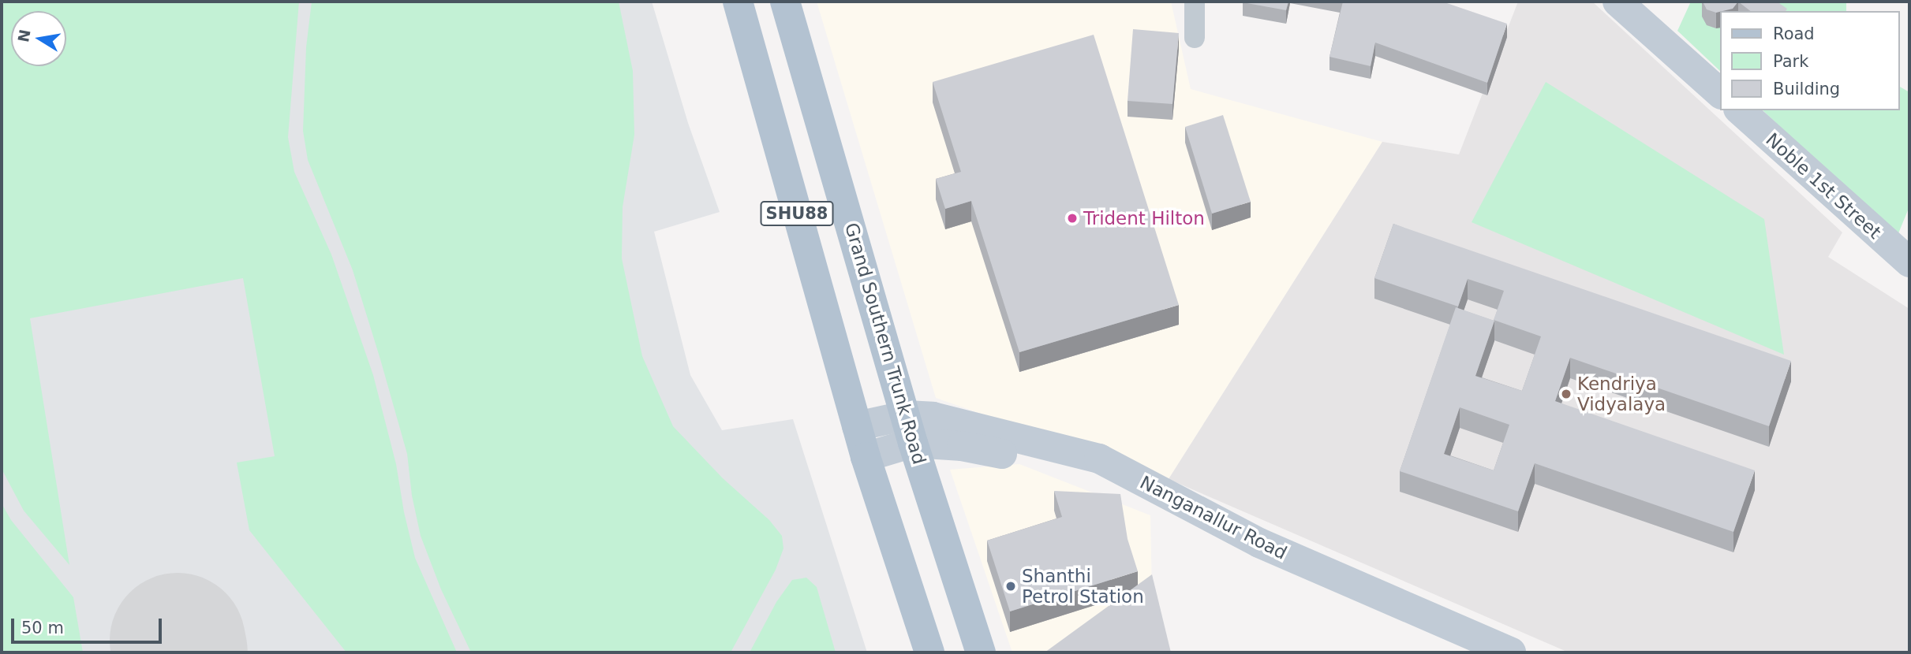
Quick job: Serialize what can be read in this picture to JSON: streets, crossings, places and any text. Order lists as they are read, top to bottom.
{
  "streets": {
    "main road": ["SHU88", "Grand Southern Trunk Road"],
    "street": ["Noble 1st Street", "Nanganallur Road"]
  },
  "crossings": [
    ["Grand Southern Trunk Road", "Nanganallur Road"]
  ],
  "places": ["Trident Hilton", "Kendriya Vidyalaya", "Shanthi Petrol Station"],
  "legend": ["Road", "Park", "Building"],
  "scale_bar": "50 m",
  "north": "left"
}
